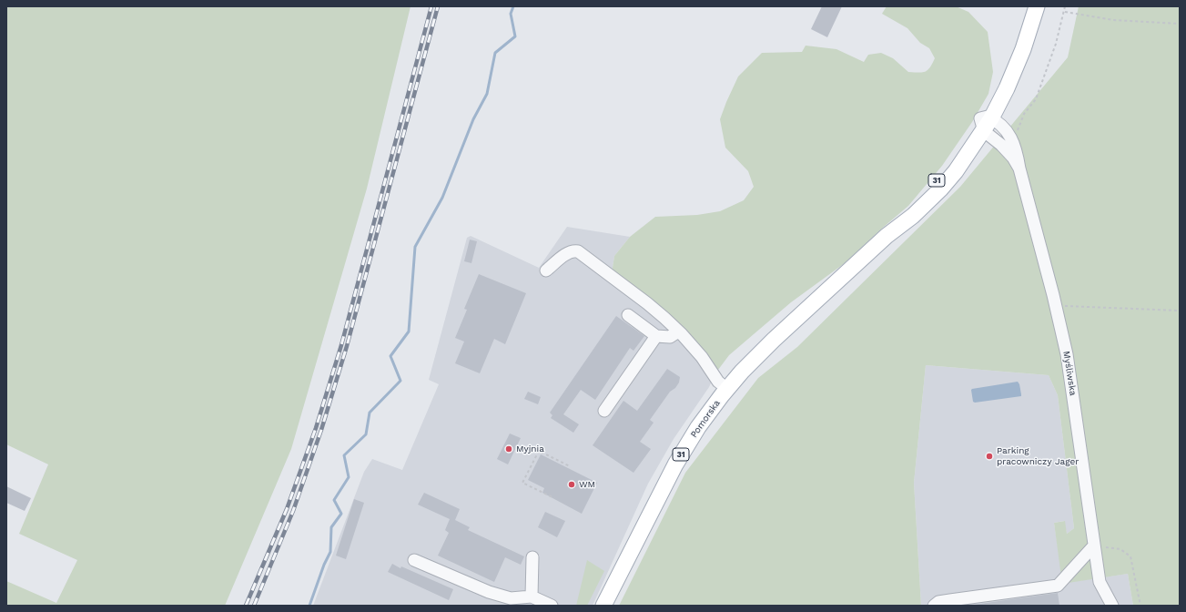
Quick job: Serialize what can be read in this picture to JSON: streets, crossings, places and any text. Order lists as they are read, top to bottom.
{
  "streets": {
    "main road": ["31", "Pomorska"],
    "street": ["Myśliwska"]
  },
  "crossings": [
    ["31", "Myśliwska"],
    ["31", "Pomorska"],
    ["Myśliwska", "Pomorska"]
  ],
  "places": ["Myjnia", "Parking pracowniczy Jager", "WM"]
}
